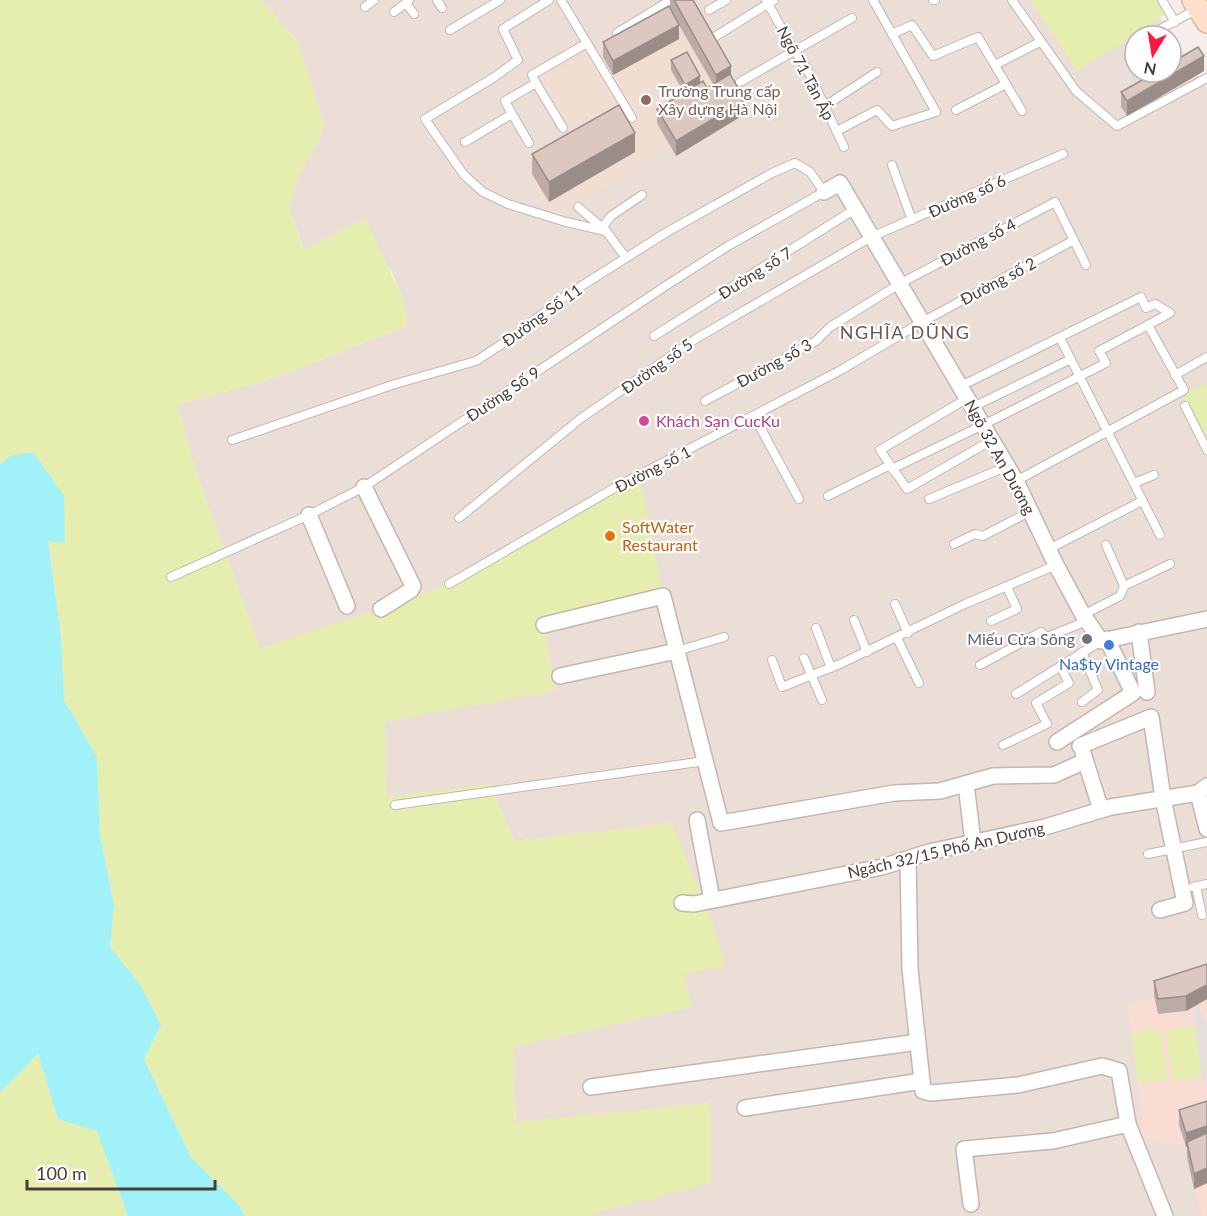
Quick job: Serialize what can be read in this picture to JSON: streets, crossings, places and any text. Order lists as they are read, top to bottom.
{
  "streets": {
    "street": ["Ngõ 32 An Dương", "Ngách 32/15 Phố An Dương"],
    "lane": [
      "Ngõ 71 Tân Ấp",
      "Đường số 6",
      "Đường số 4",
      "Đường số 7",
      "Đường số 2",
      "Đường Số 11",
      "Đường số 3",
      "Đường số 5",
      "Đường Số 9",
      "Đường số 1"
    ]
  },
  "crossings": [
    ["Đường số 6", "Đường số 5"],
    ["Đường số 6", "Ngõ 32 An Dương"],
    ["Đường số 4", "Đường số 2"],
    ["Đường số 4", "Đường số 3"],
    ["Đường số 4", "Ngõ 32 An Dương"],
    ["Đường số 7", "Ngõ 32 An Dương"],
    ["Đường số 2", "Ngõ 32 An Dương"],
    ["Đường số 2", "Đường số 1"],
    ["Đường Số 11", "Đường Số 9"],
    ["Đường Số 11", "Ngõ 32 An Dương"],
    ["Đường số 3", "Ngõ 32 An Dương"],
    ["Đường số 5", "Ngõ 32 An Dương"],
    ["Đường Số 9", "Ngõ 32 An Dương"],
    ["Ngõ 32 An Dương", "Đường số 1"]
  ],
  "districts": ["NGHĨA DŨNG"],
  "places": [
    "Trường Trung cấp Xây dựng Hà Nội",
    "Khách Sạn CucKu",
    "SoftWater Restaurant",
    "Miếu Cửa Sông",
    "Na$ty Vintage"
  ],
  "scale_bar": "100 m",
  "north": "bottom"
}
